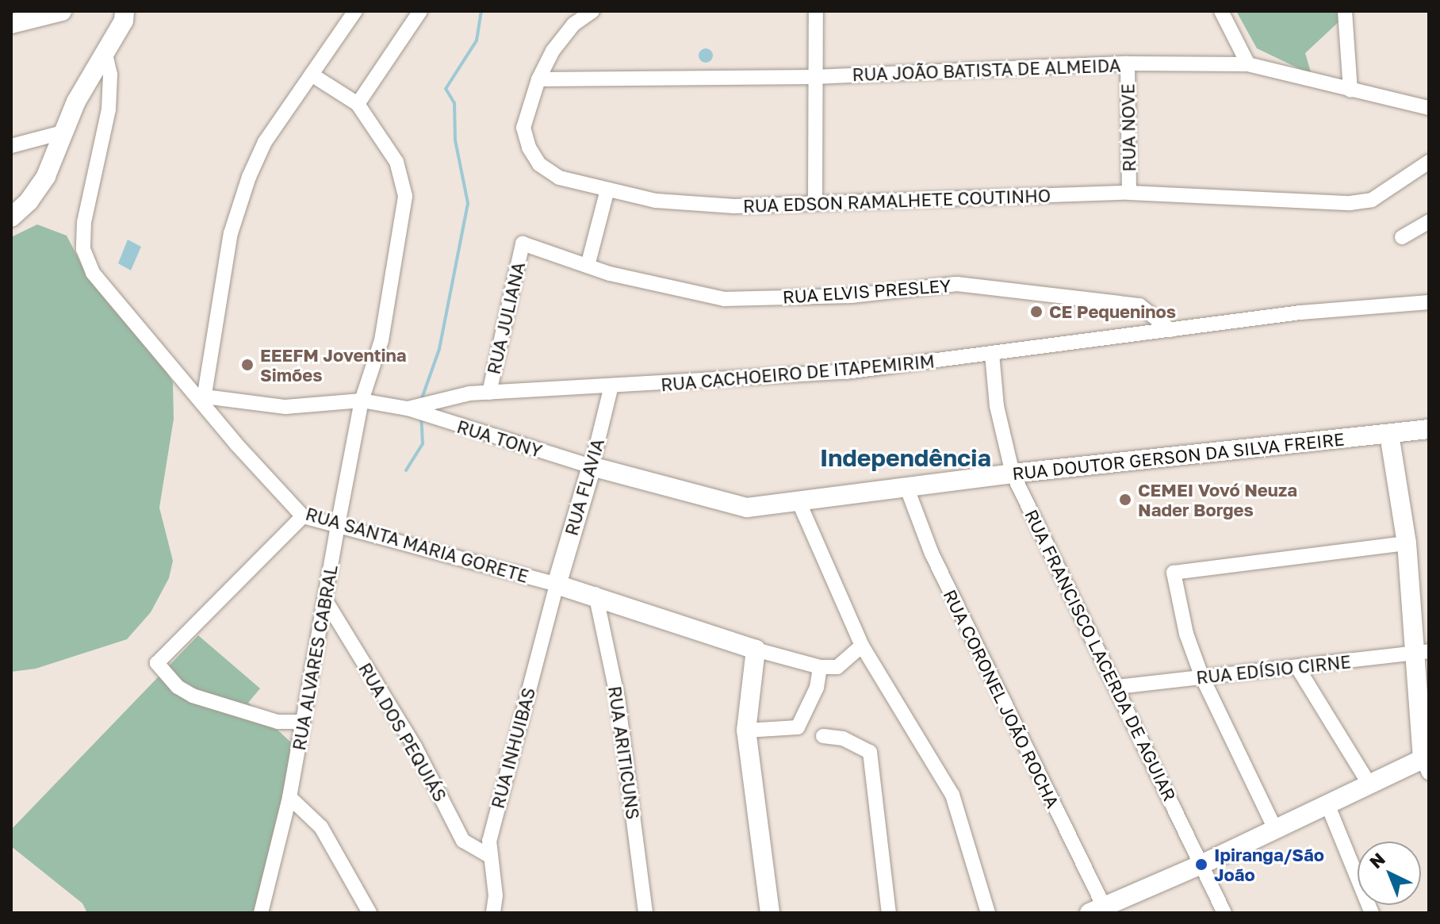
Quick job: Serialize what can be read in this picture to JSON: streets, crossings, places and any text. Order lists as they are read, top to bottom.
{
  "streets": {
    "street": [
      "RUA JOÃO BATISTA DE ALMEIDA",
      "RUA NOVE",
      "RUA EDSON RAMALHETE COUTINHO",
      "RUA ELVIS PRESLEY",
      "RUA JULIANA",
      "RUA CACHOEIRO DE ITAPEMIRIM",
      "RUA TONY",
      "RUA DOUTOR GERSON DA SILVA FREIRE",
      "RUA FLAVIA",
      "RUA SANTA MARIA GORETE",
      "RUA FRANCISCO LACERDA DE AGUIAR",
      "RUA ALVARES CABRAL",
      "RUA EDÍSIO CIRNE",
      "RUA CORONEL JOÃO ROCHA",
      "RUA DOS PEQUIÁS",
      "RUA INHUIBAS",
      "RUA ARITICUNS"
    ]
  },
  "crossings": [
    ["RUA JOÃO BATISTA DE ALMEIDA", "RUA NOVE"],
    ["RUA JOÃO BATISTA DE ALMEIDA", "RUA EDSON RAMALHETE COUTINHO"],
    ["RUA NOVE", "RUA EDSON RAMALHETE COUTINHO"],
    ["RUA ELVIS PRESLEY", "RUA JULIANA"],
    ["RUA ELVIS PRESLEY", "RUA CACHOEIRO DE ITAPEMIRIM"],
    ["RUA JULIANA", "RUA CACHOEIRO DE ITAPEMIRIM"],
    ["RUA CACHOEIRO DE ITAPEMIRIM", "RUA TONY"],
    ["RUA CACHOEIRO DE ITAPEMIRIM", "RUA FLAVIA"],
    ["RUA CACHOEIRO DE ITAPEMIRIM", "RUA SANTA MARIA GORETE"],
    ["RUA CACHOEIRO DE ITAPEMIRIM", "RUA FRANCISCO LACERDA DE AGUIAR"],
    ["RUA CACHOEIRO DE ITAPEMIRIM", "RUA ALVARES CABRAL"],
    ["RUA TONY", "RUA DOUTOR GERSON DA SILVA FREIRE"],
    ["RUA TONY", "RUA FLAVIA"],
    ["RUA DOUTOR GERSON DA SILVA FREIRE", "RUA FLAVIA"],
    ["RUA DOUTOR GERSON DA SILVA FREIRE", "RUA FRANCISCO LACERDA DE AGUIAR"],
    ["RUA DOUTOR GERSON DA SILVA FREIRE", "RUA CORONEL JOÃO ROCHA"],
    ["RUA FLAVIA", "RUA SANTA MARIA GORETE"],
    ["RUA FLAVIA", "RUA INHUIBAS"],
    ["RUA SANTA MARIA GORETE", "RUA ALVARES CABRAL"],
    ["RUA SANTA MARIA GORETE", "RUA INHUIBAS"],
    ["RUA SANTA MARIA GORETE", "RUA ARITICUNS"],
    ["RUA FRANCISCO LACERDA DE AGUIAR", "RUA EDÍSIO CIRNE"],
    ["RUA ALVARES CABRAL", "RUA DOS PEQUIÁS"],
    ["RUA DOS PEQUIÁS", "RUA INHUIBAS"]
  ],
  "districts": ["Independência"],
  "places": [
    "CE Pequeninos",
    "EEEFM Joventina Simões",
    "CEMEI Vovó Neuza Nader Borges",
    "Ipiranga/São João"
  ],
  "north": "top left"
}
